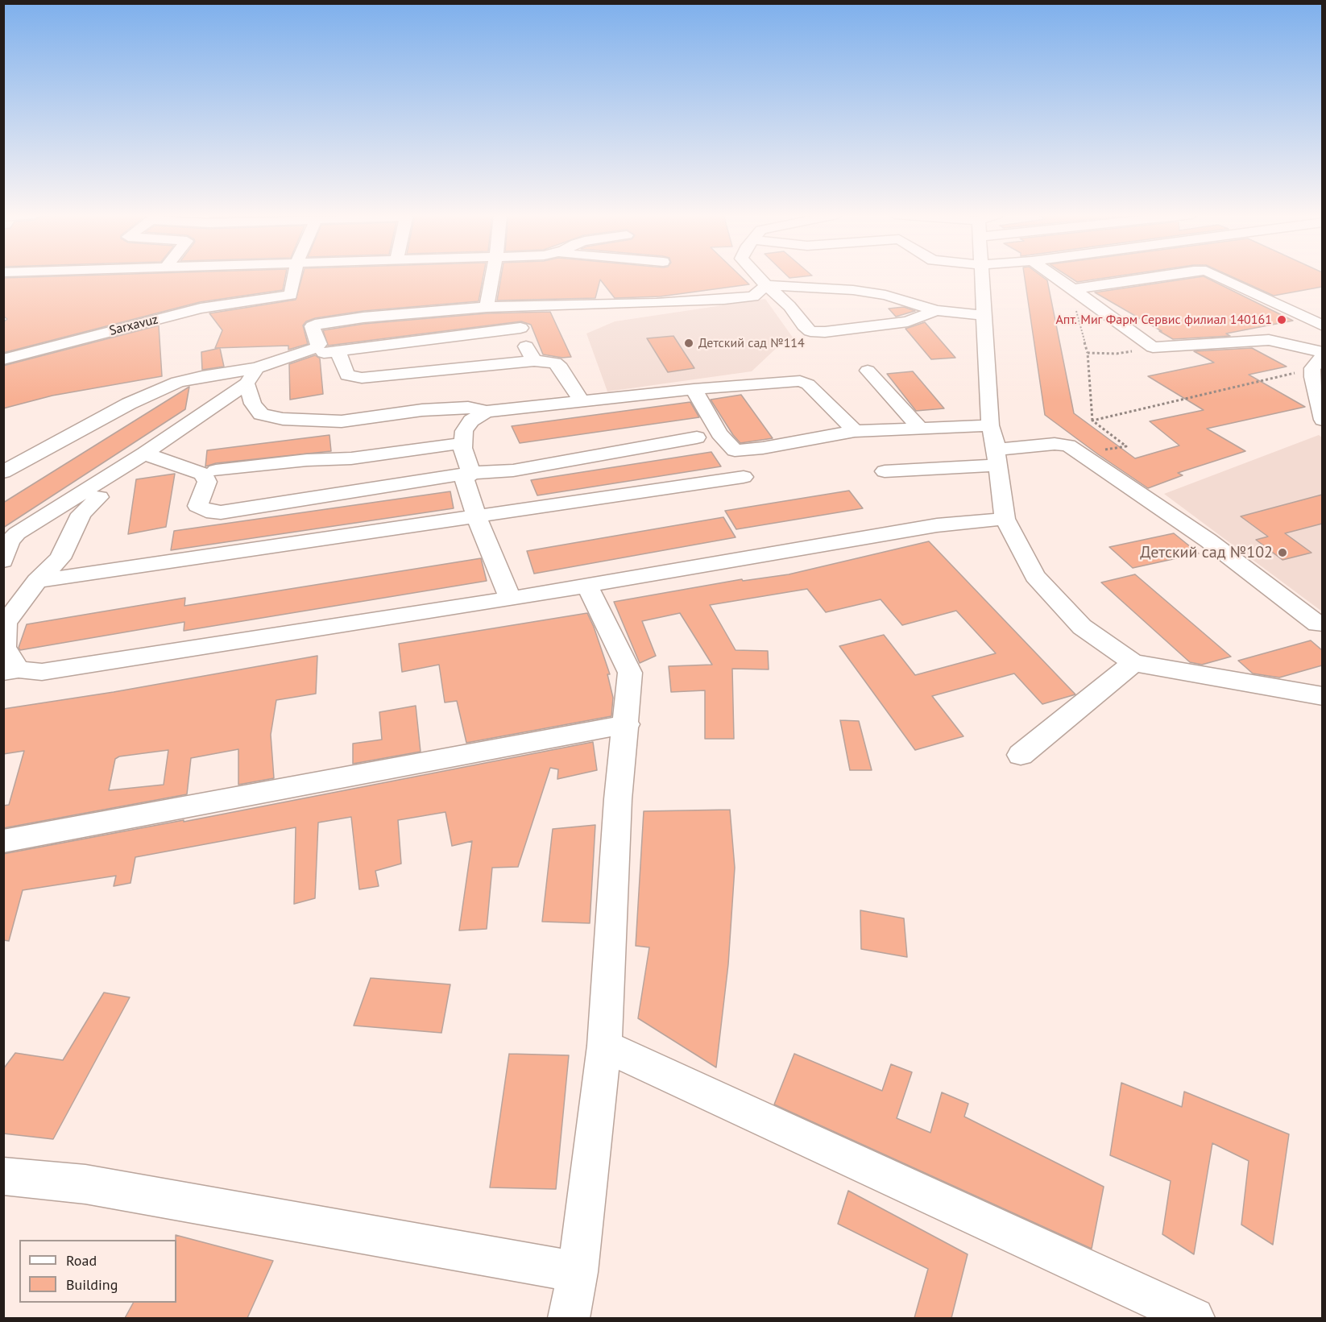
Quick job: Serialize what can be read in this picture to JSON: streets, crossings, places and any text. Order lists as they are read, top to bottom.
{
  "streets": {
    "street": ["Sarxavuz"]
  },
  "places": ["Апт. Миг Фарм Сервис филиал 140161", "Детский сад №114", "Детский сад №102"],
  "legend": ["Road", "Building"]
}
